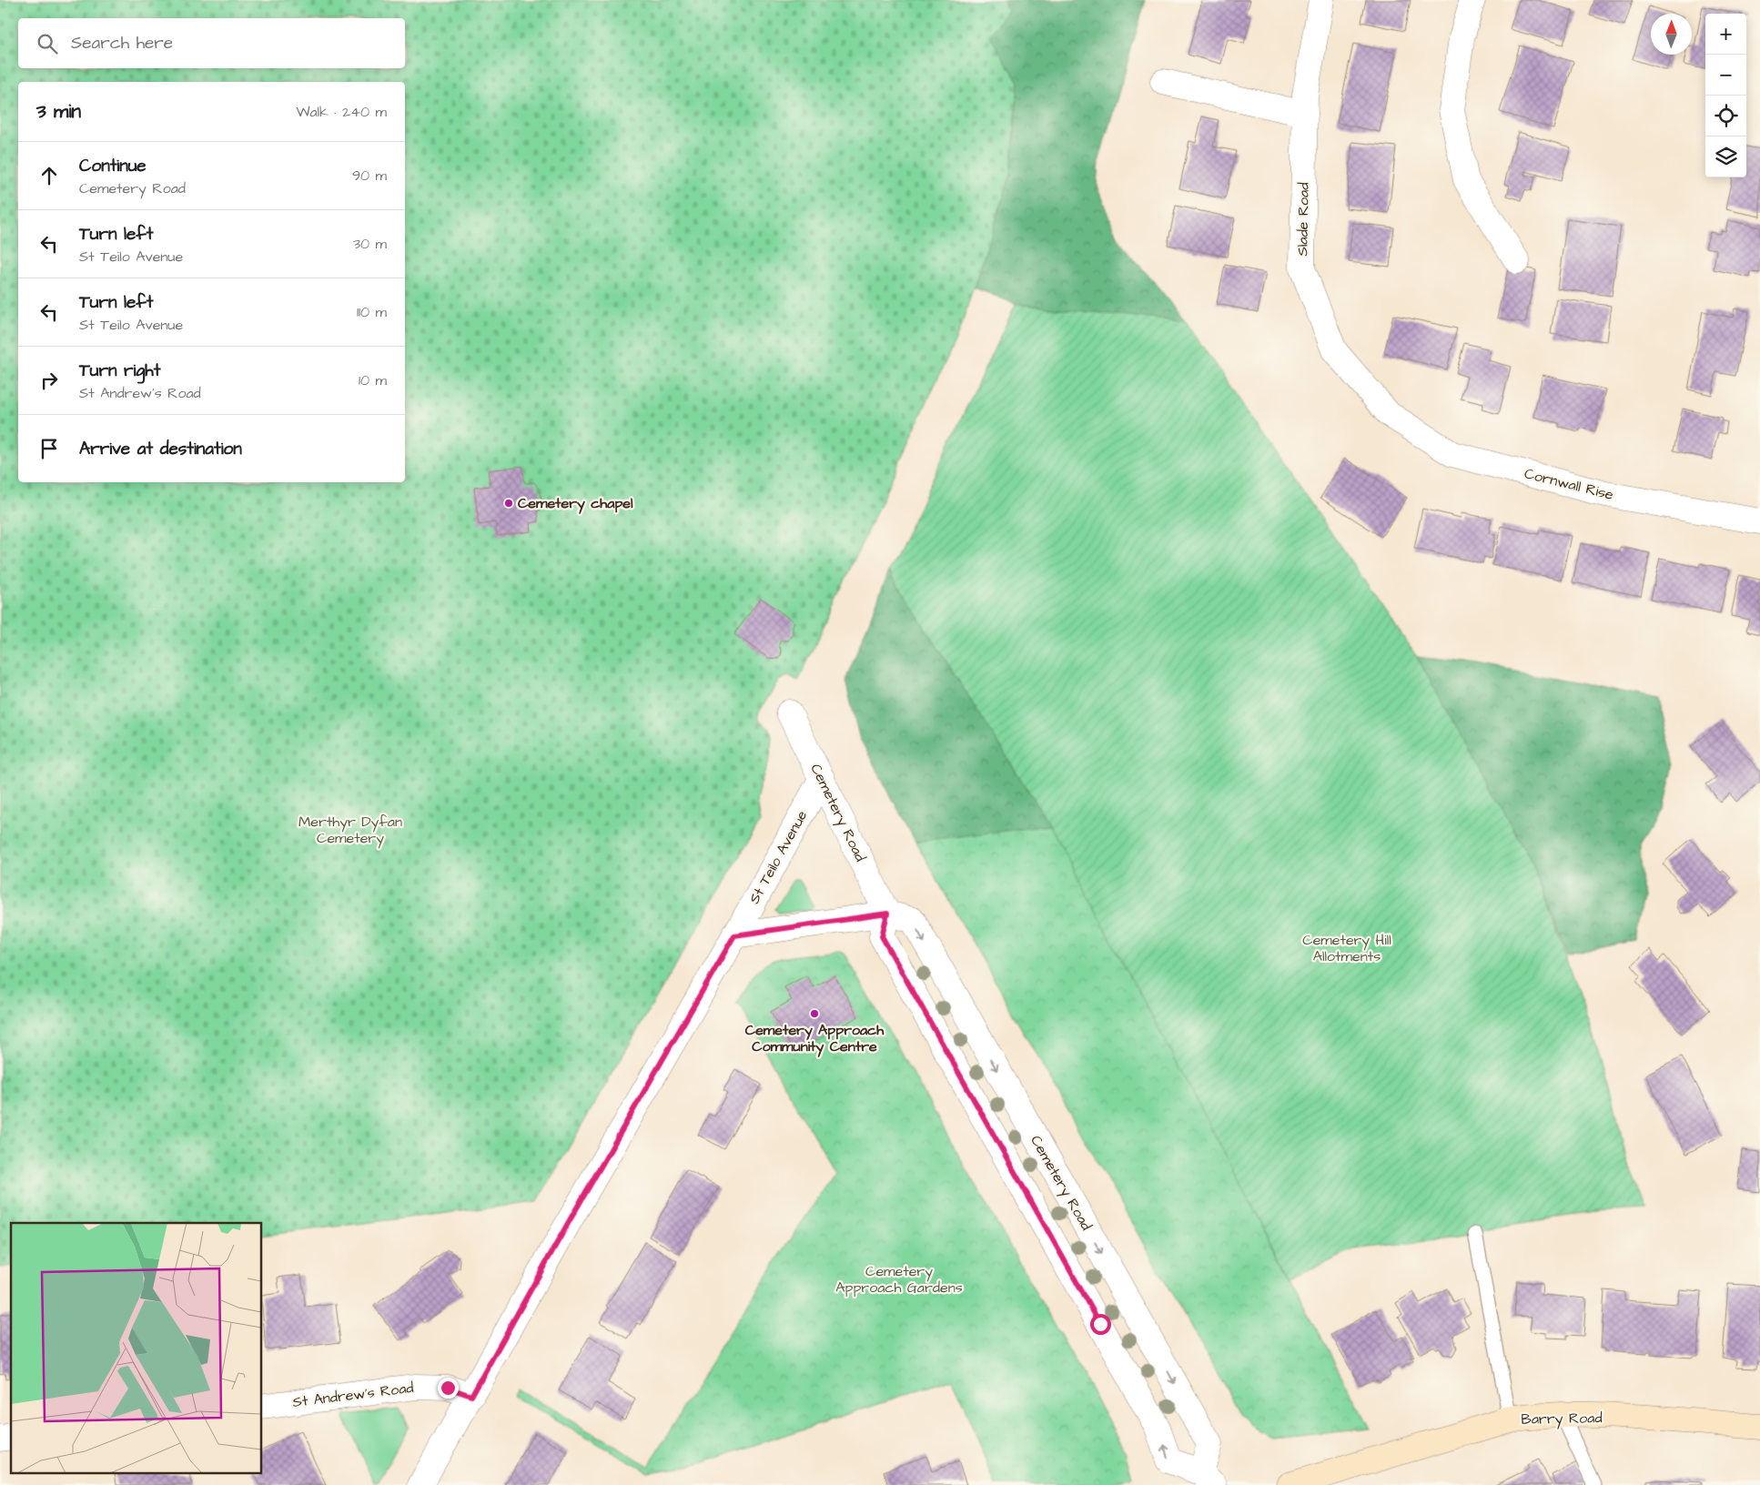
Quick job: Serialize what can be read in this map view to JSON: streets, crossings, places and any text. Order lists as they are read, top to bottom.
{
  "streets": {
    "street": [
      "Slade Road",
      "Cornwall Rise",
      "Cemetery Road",
      "St Teilo Avenue",
      "St Andrew's Road",
      "Barry Road"
    ]
  },
  "crossings": [
    ["Slade Road", "Cornwall Rise"],
    ["Cemetery Road", "St Teilo Avenue"],
    ["St Teilo Avenue", "St Andrew's Road"]
  ],
  "parks": ["Merthyr Dyfan Cemetery", "Cemetery Hill Allotments", "Cemetery Approach Gardens"],
  "places": ["Cemetery chapel", "Cemetery Approach Community Centre"],
  "north": "top",
  "page": {
    "map_buttons": ["+", "−"],
    "search": "Search here",
    "heading": ["3 min", "Walk · 240 m"],
    "list": [
      ["Continue", "Cemetery Road", "90 m"],
      ["Turn left", "St Teilo Avenue", "30 m"],
      ["Turn left", "St Teilo Avenue", "110 m"],
      ["Turn right", "St Andrew's Road", "10 m"],
      "Arrive at destination"
    ]
  }
}
